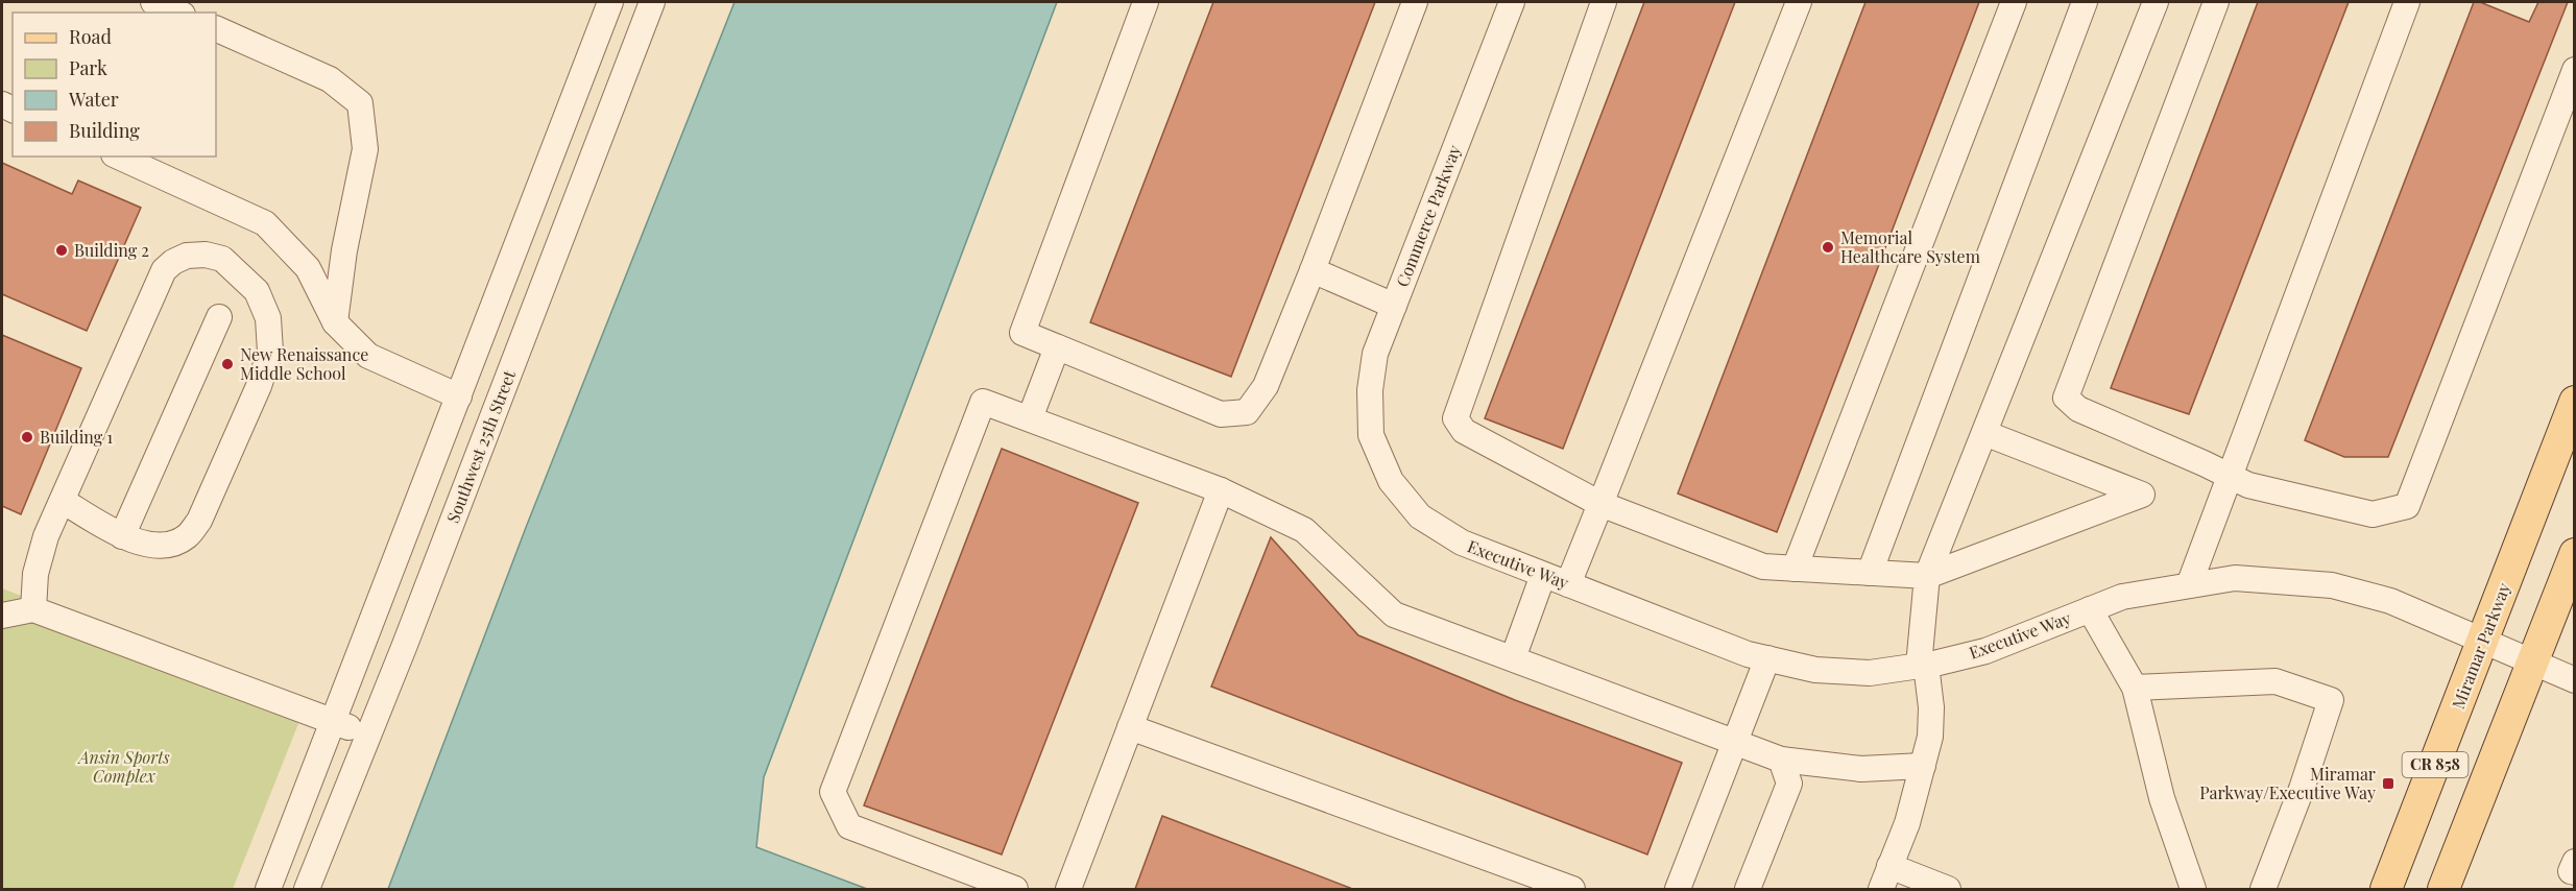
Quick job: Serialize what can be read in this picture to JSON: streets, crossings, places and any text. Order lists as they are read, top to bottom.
{
  "streets": {
    "main road": ["Miramar Parkway", "CR 858"],
    "street": ["Commerce Parkway", "Southwest 25th Street", "Executive Way"]
  },
  "crossings": [
    ["Commerce Parkway", "Executive Way"],
    ["Executive Way", "Miramar Parkway"],
    ["Executive Way", "CR 858"]
  ],
  "parks": ["Ansin Sports Complex"],
  "places": {
    "other": [
      "Memorial Healthcare System",
      "Building 2",
      "New Renaissance Middle School",
      "Building 1"
    ],
    "transit": ["Miramar Parkway/Executive Way"]
  },
  "legend": [
    "Road",
    "Park",
    "Water",
    "Building"
  ]
}
